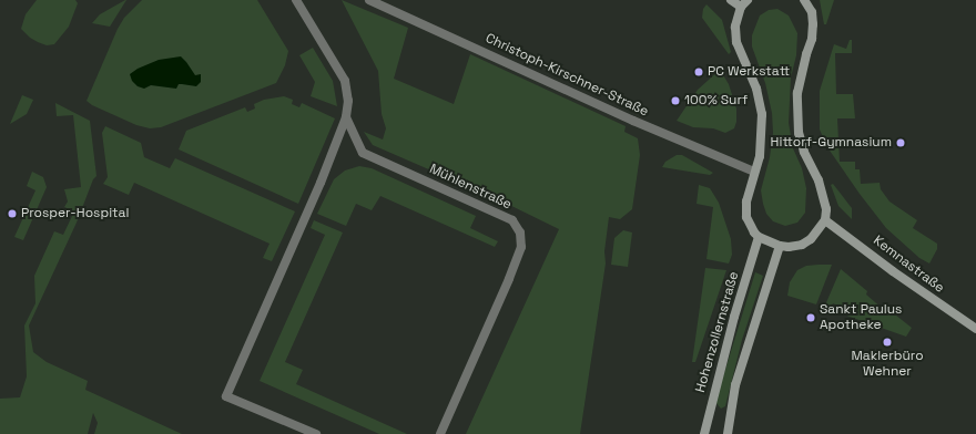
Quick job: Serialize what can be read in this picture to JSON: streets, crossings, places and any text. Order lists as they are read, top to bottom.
{
  "streets": {
    "main road": ["Kemnastraße", "Hohenzollernstraße"],
    "street": ["Christoph-Kirschner-Straße", "Mühlenstraße"]
  },
  "places": [
    "PC Werkstatt",
    "100% Surf",
    "Hittorf-Gymnasium",
    "Prosper-Hospital",
    "Sankt Paulus Apotheke",
    "Maklerbüro Wehner"
  ]
}
